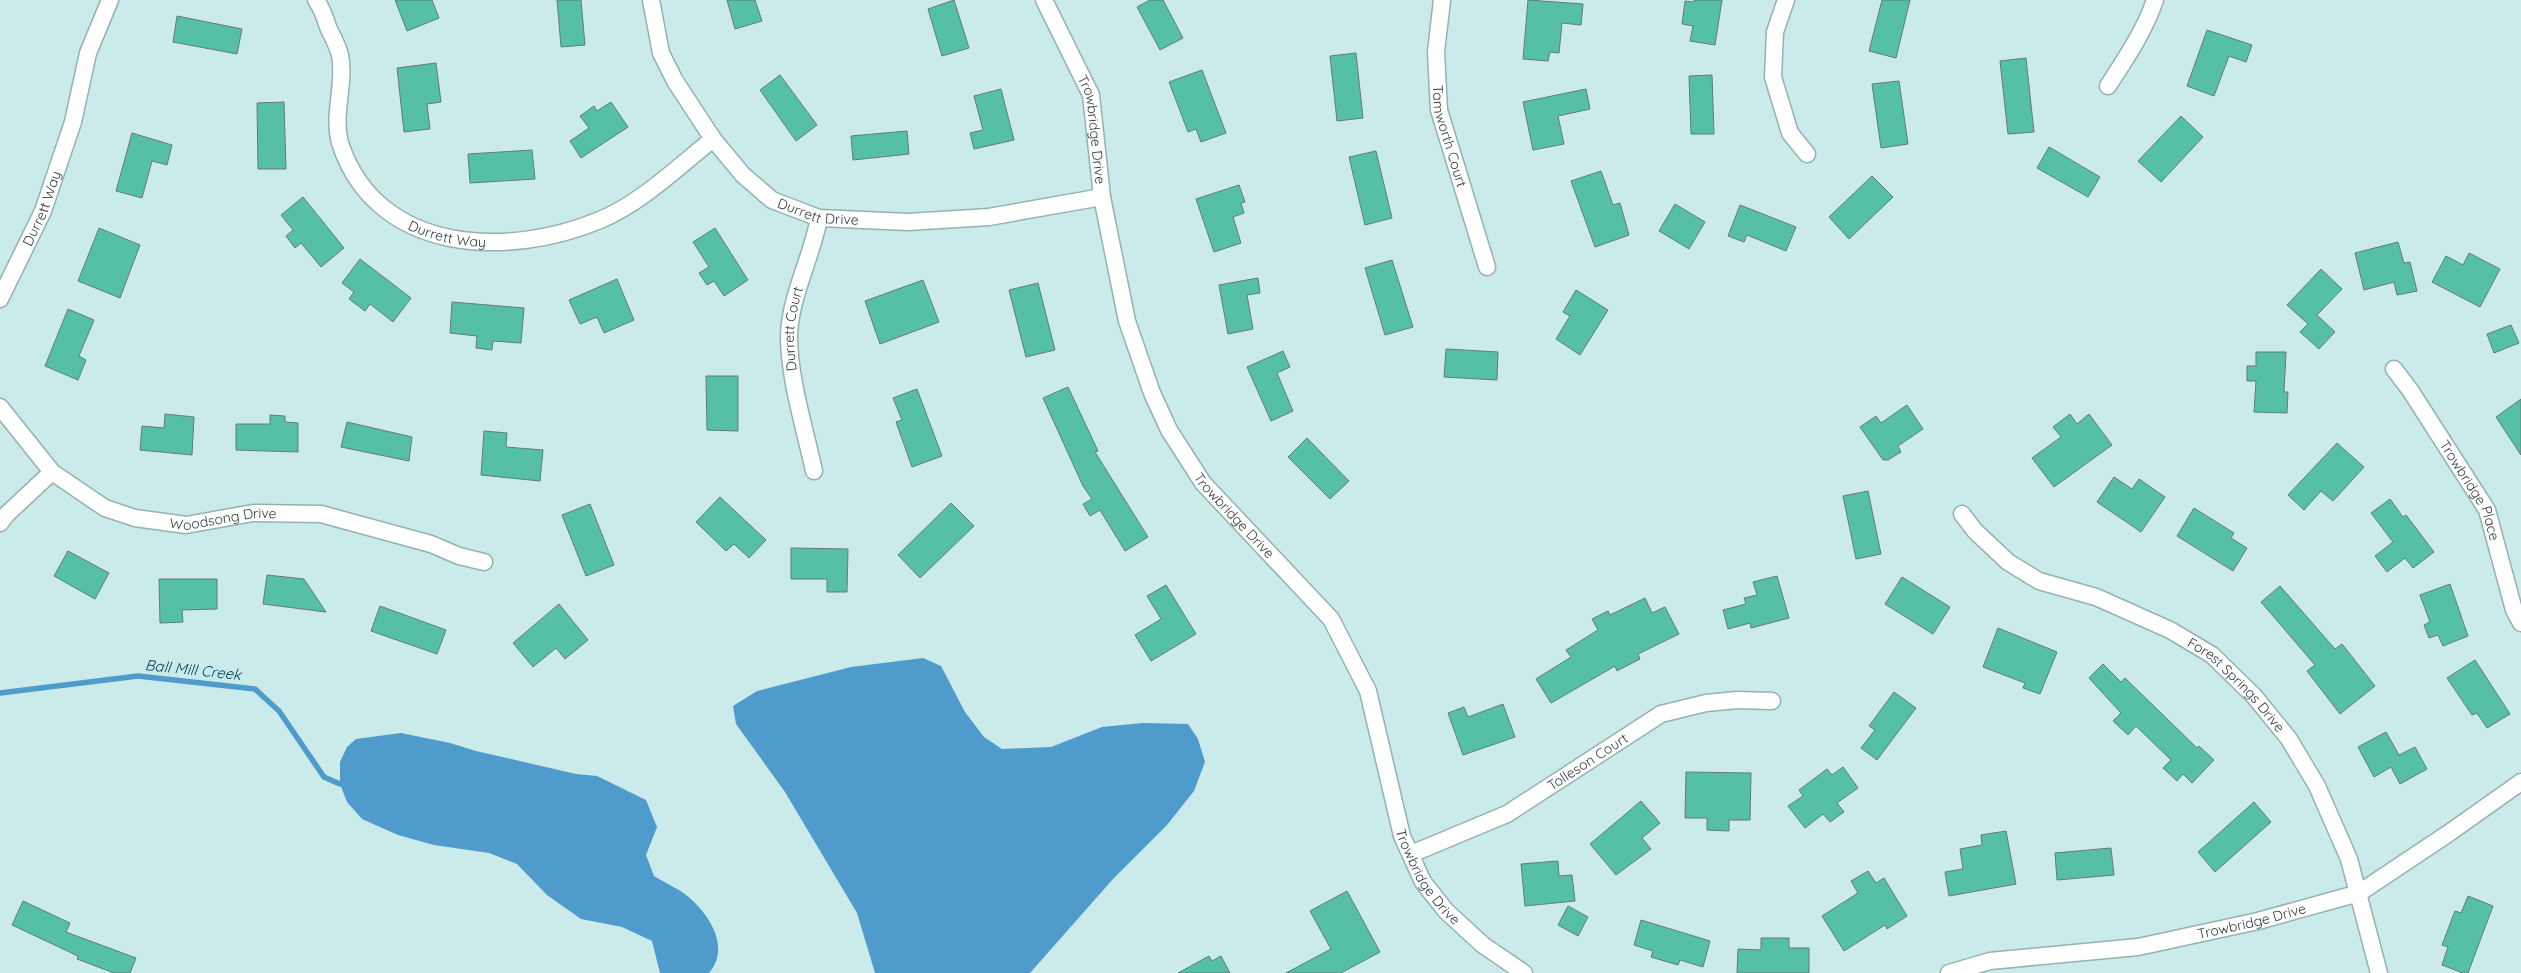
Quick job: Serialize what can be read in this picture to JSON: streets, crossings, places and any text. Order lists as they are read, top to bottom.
{
  "streets": {
    "street": [
      "Trowbridge Drive",
      "Tamworth Court",
      "Durrett Way",
      "Durrett Drive",
      "Durrett Court",
      "Trowbridge Place",
      "Woodsong Drive",
      "Forest Springs Drive",
      "Tolleson Court"
    ]
  },
  "crossings": [
    ["Trowbridge Drive", "Durrett Drive"],
    ["Trowbridge Drive", "Forest Springs Drive"],
    ["Trowbridge Drive", "Tolleson Court"],
    ["Durrett Way", "Durrett Drive"],
    ["Durrett Drive", "Durrett Court"]
  ],
  "water": ["Ball Mill Creek"]
}
